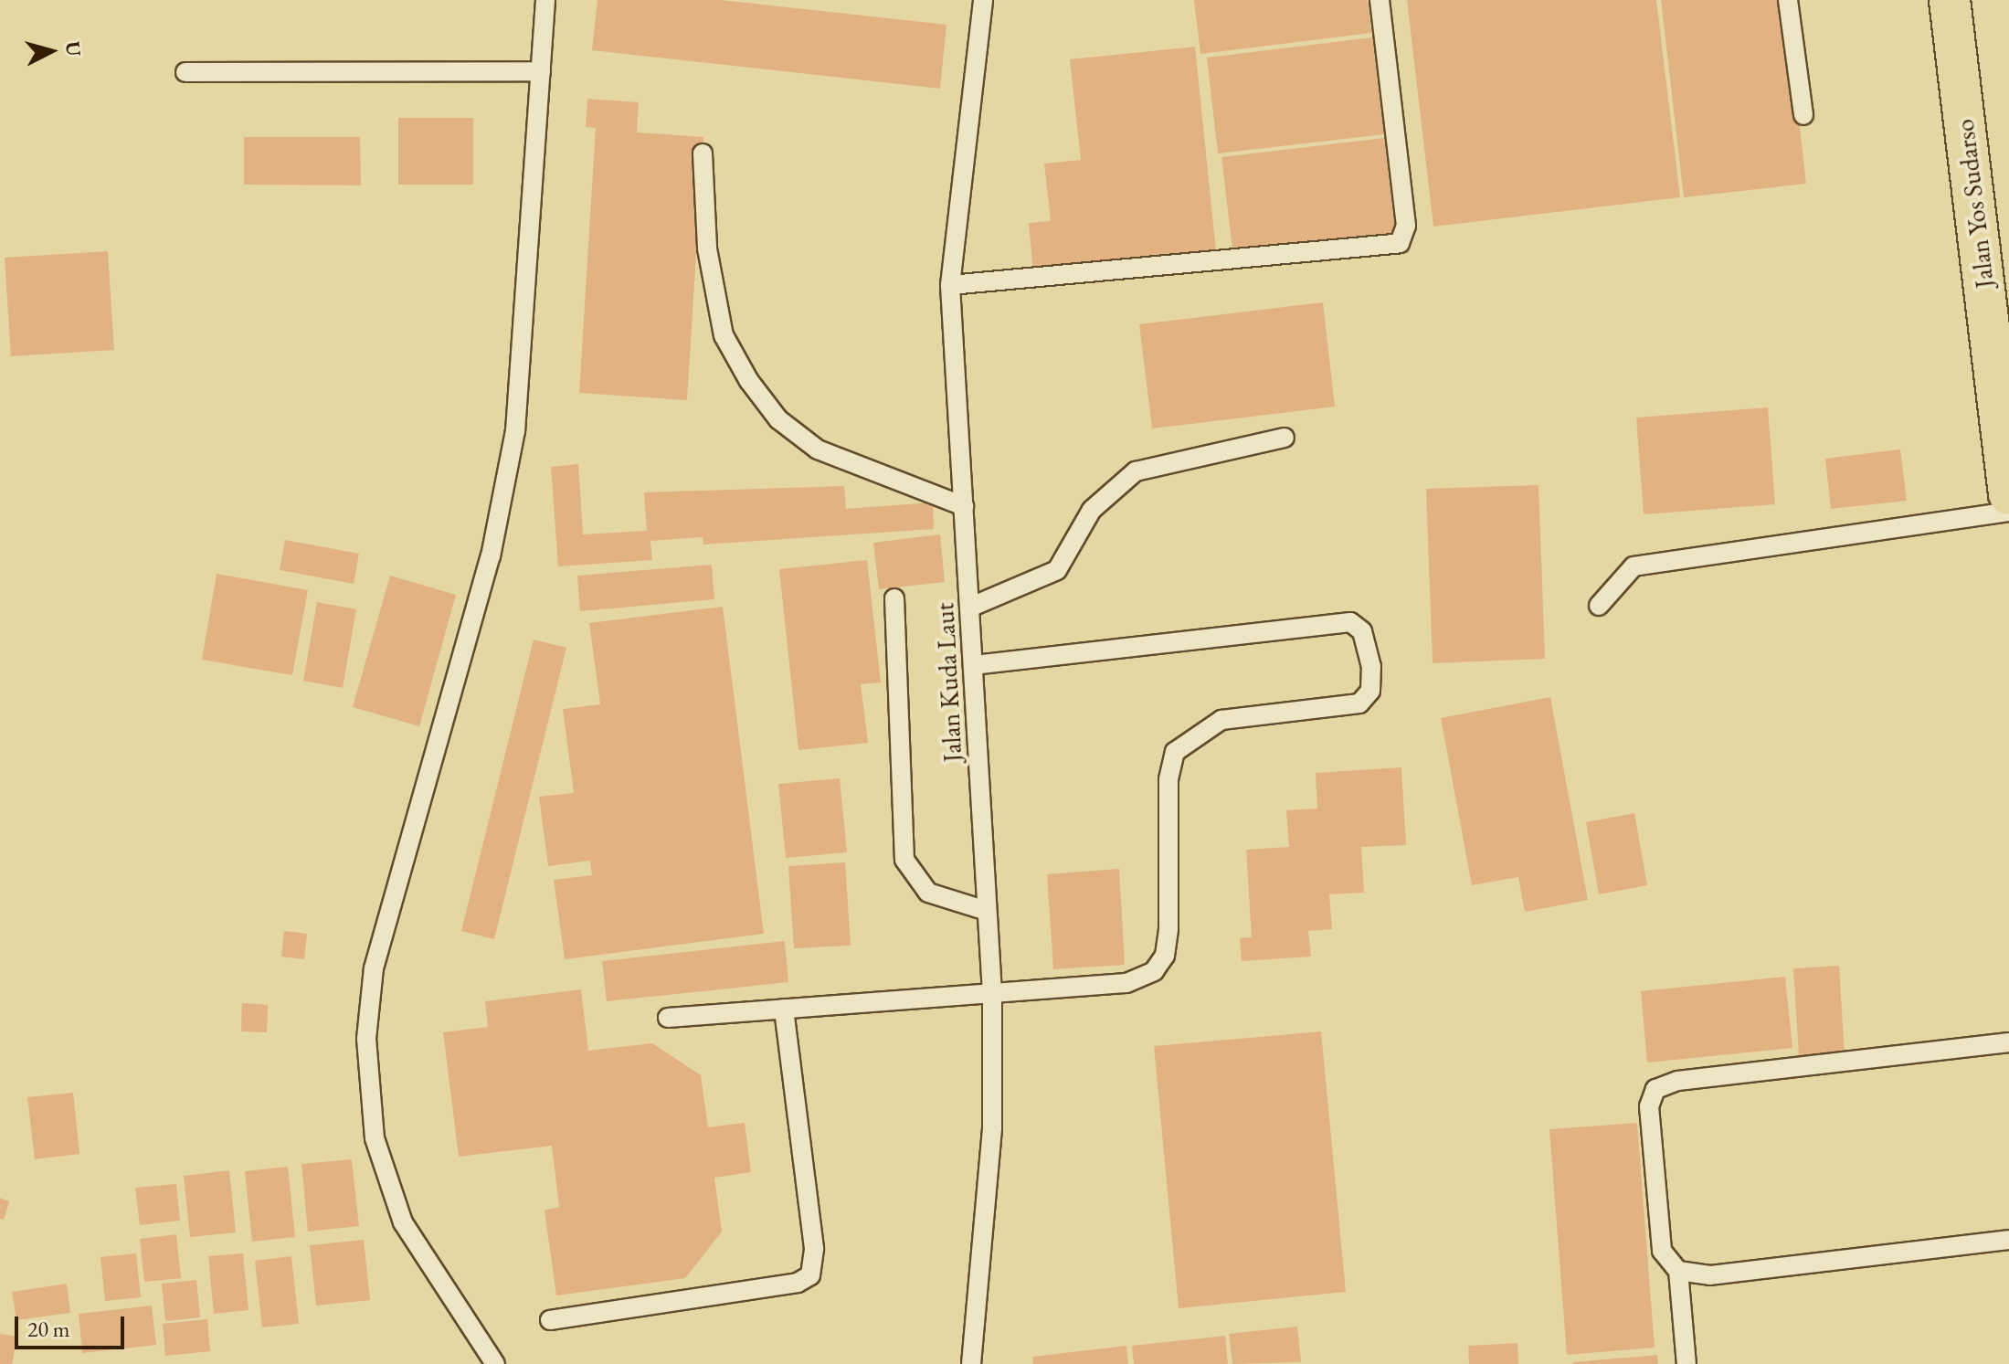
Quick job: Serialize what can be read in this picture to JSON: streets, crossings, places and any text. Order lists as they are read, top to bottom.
{
  "streets": {
    "main road": ["Jalan Yos Sudarso"],
    "lane": ["Jalan Kuda Laut"]
  },
  "scale_bar": "20 m",
  "north": "right"
}
